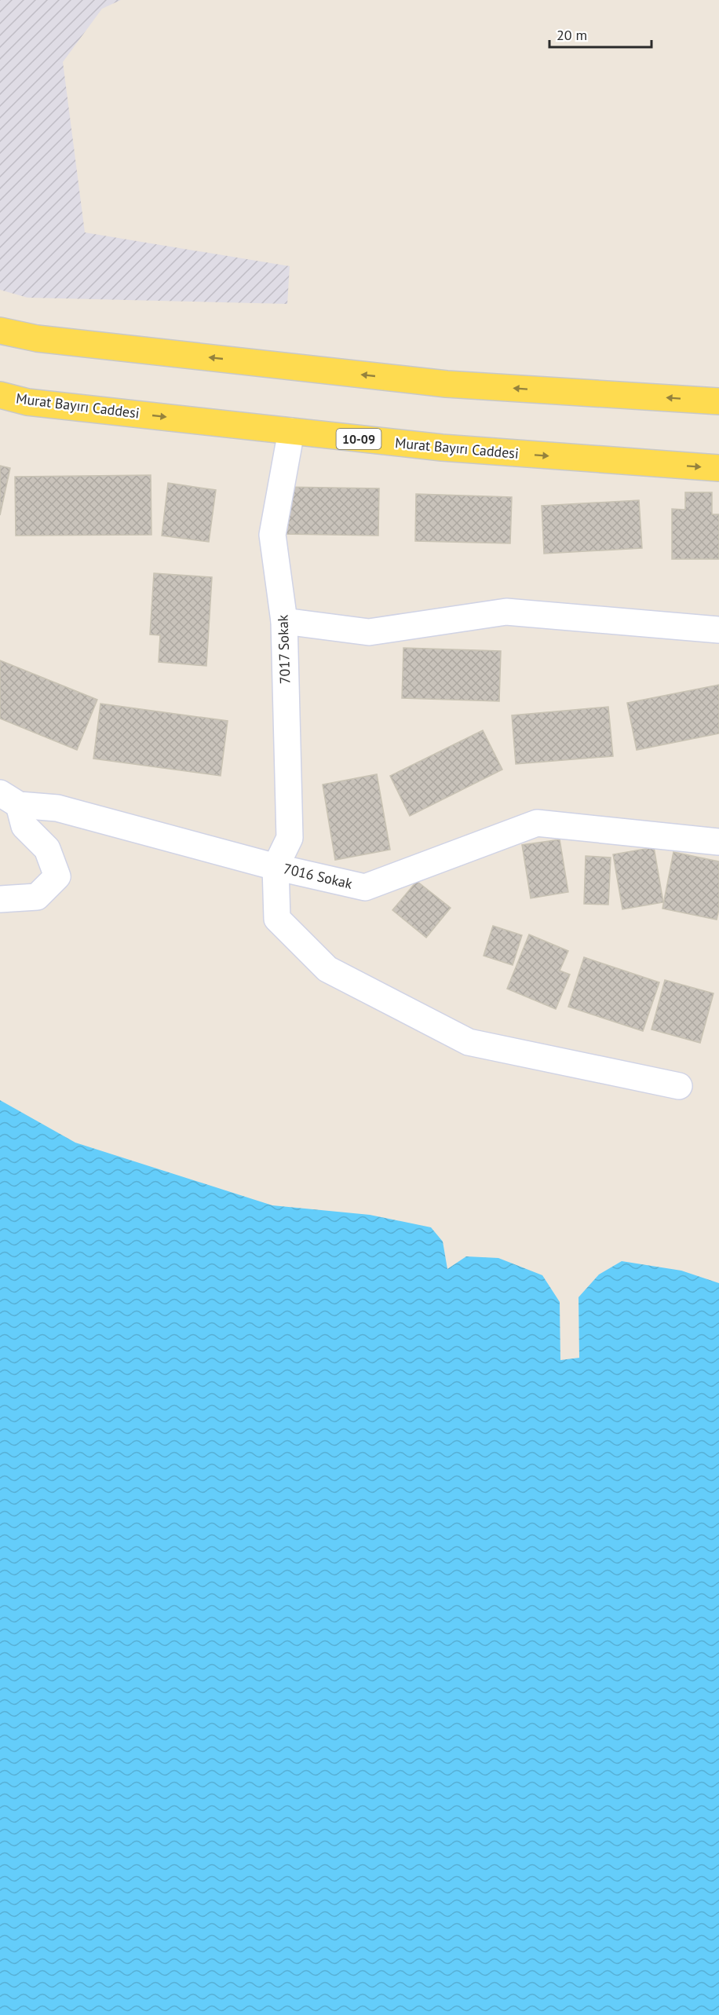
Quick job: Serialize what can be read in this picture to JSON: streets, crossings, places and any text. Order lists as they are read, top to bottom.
{
  "streets": {
    "main road": ["Murat Bayırı Caddesi", "10-09"],
    "street": ["7017 Sokak", "7016 Sokak"]
  },
  "crossings": [
    ["Murat Bayırı Caddesi", "7017 Sokak"],
    ["7017 Sokak", "7016 Sokak"]
  ],
  "scale_bar": "20 m"
}
